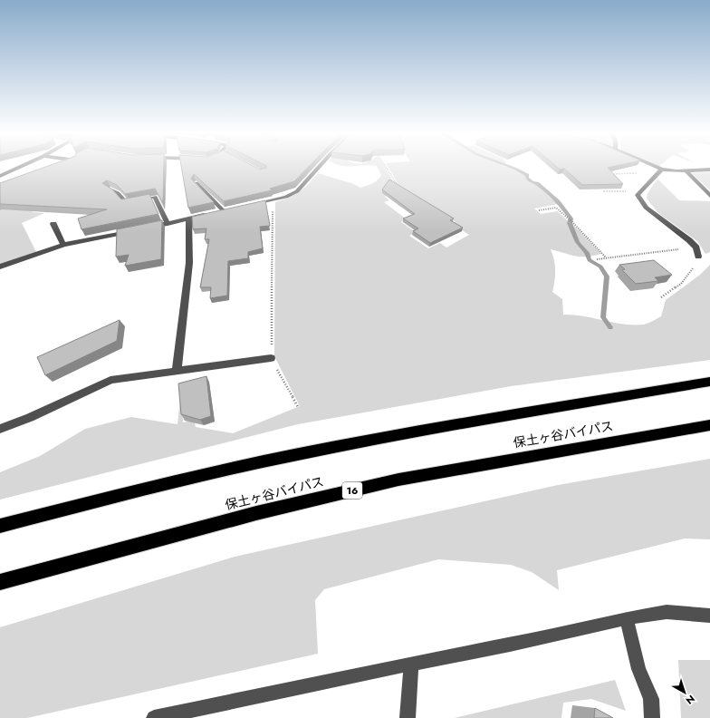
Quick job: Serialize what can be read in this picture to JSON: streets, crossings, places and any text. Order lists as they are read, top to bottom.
{
  "streets": {
    "highway": ["保土ヶ谷バイパス", "16"]
  },
  "north": "bottom right"
}
